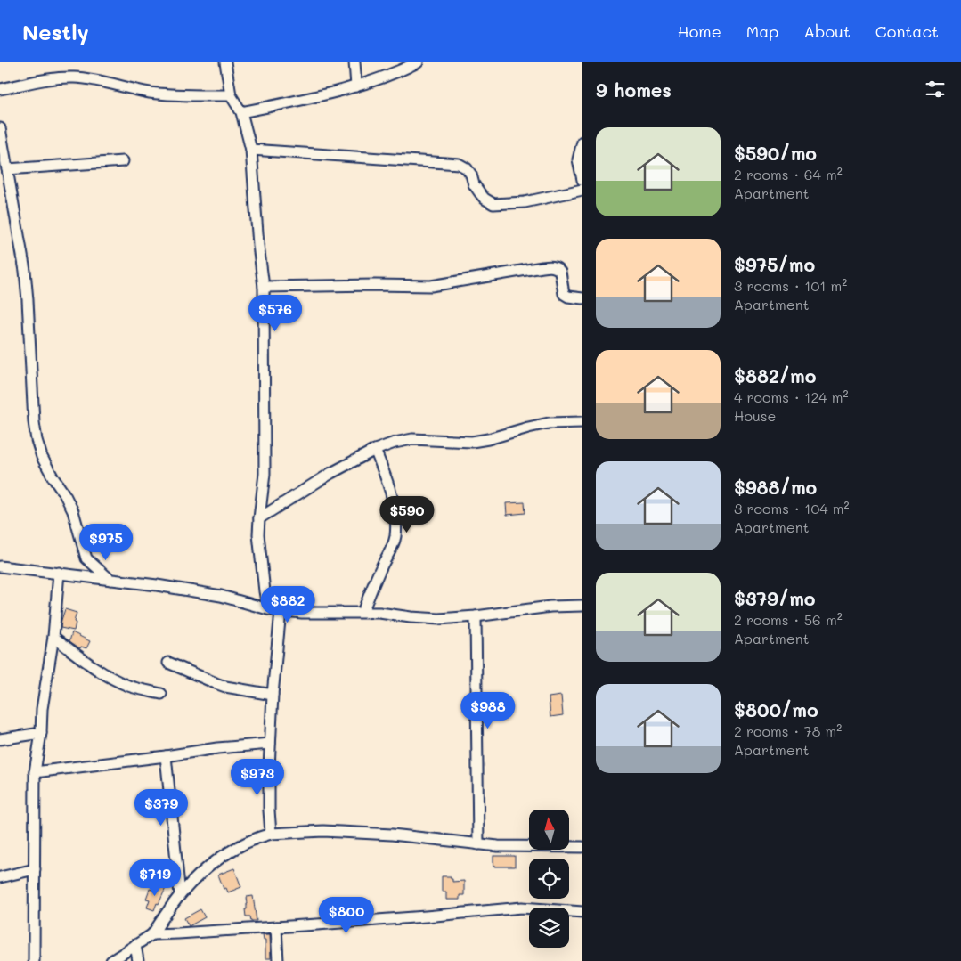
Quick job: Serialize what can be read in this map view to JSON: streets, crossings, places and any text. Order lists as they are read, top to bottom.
{
  "north": "top",
  "page": {
    "header": "Nestly",
    "nav": [
      "Home",
      "Map",
      "About",
      "Contact"
    ],
    "heading": "9 homes",
    "list": [
      {
        "name": "$590/mo",
        "note": "2 rooms · 64 m² · Apartment"
      },
      {
        "name": "$975/mo",
        "note": "3 rooms · 101 m² · Apartment"
      },
      {
        "name": "$882/mo",
        "note": "4 rooms · 124 m² · House"
      },
      {
        "name": "$988/mo",
        "note": "3 rooms · 104 m² · Apartment"
      },
      {
        "name": "$379/mo",
        "note": "2 rooms · 56 m² · Apartment"
      },
      {
        "name": "$800/mo",
        "note": "2 rooms · 78 m² · Apartment"
      }
    ],
    "price": [
      "$576",
      "$590",
      "$975",
      "$882",
      "$988",
      "$973",
      "$379",
      "$719",
      "$800"
    ]
  }
}
